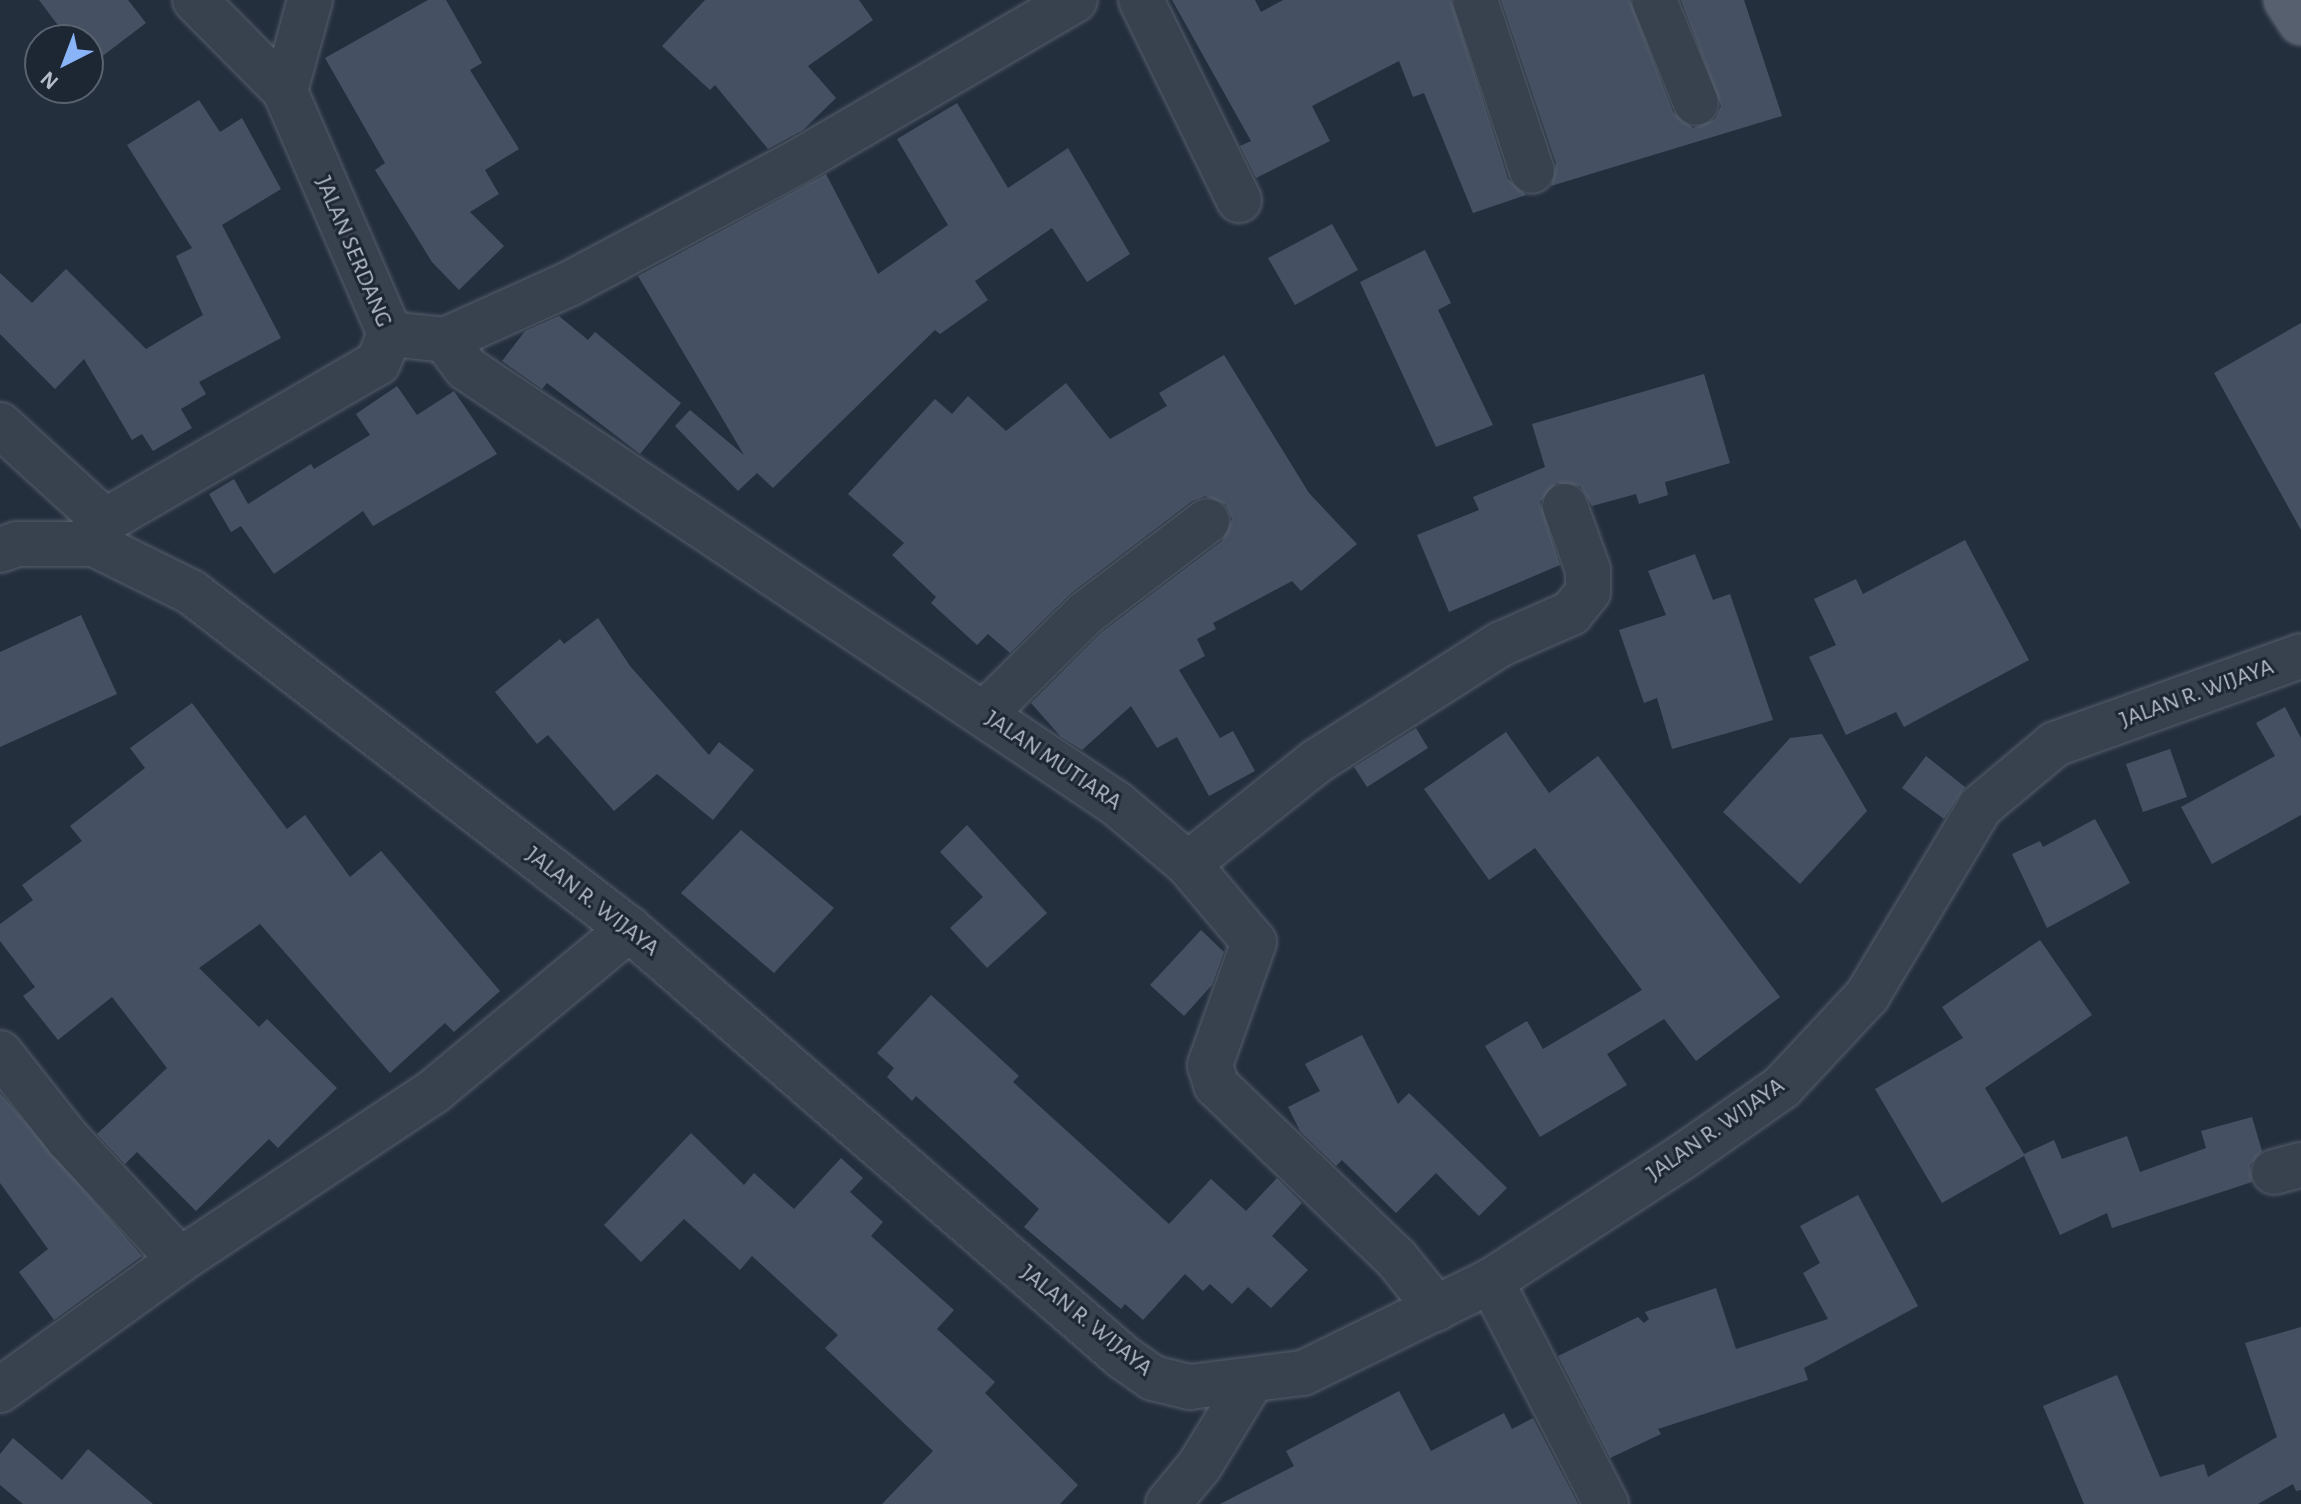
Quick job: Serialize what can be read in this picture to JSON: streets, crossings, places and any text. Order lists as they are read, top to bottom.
{
  "streets": {
    "street": ["JALAN SERDANG", "JALAN R. WIJAYA", "JALAN MUTIARA"]
  },
  "crossings": [
    ["JALAN SERDANG", "JALAN R. WIJAYA"],
    ["JALAN R. WIJAYA", "JALAN MUTIARA"]
  ],
  "north": "bottom left"
}
